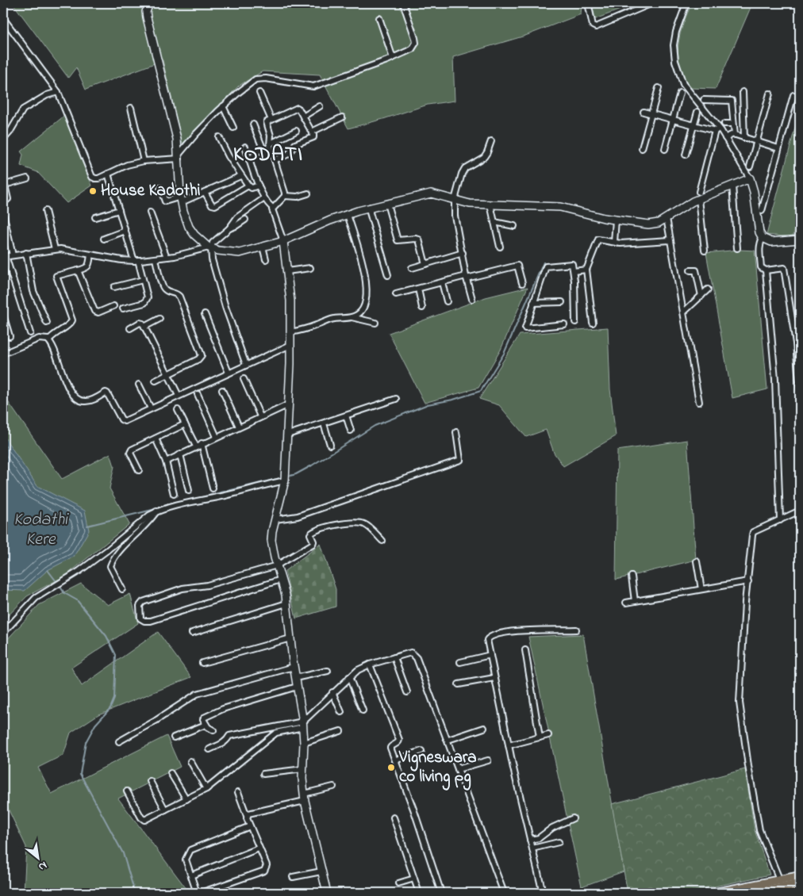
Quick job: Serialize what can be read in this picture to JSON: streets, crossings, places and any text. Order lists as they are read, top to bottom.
{
  "districts": ["KODATI"],
  "water": ["Kodathi Kere"],
  "places": ["House Kadothi", "Vigneswara co living pg"],
  "north": "bottom right"
}
